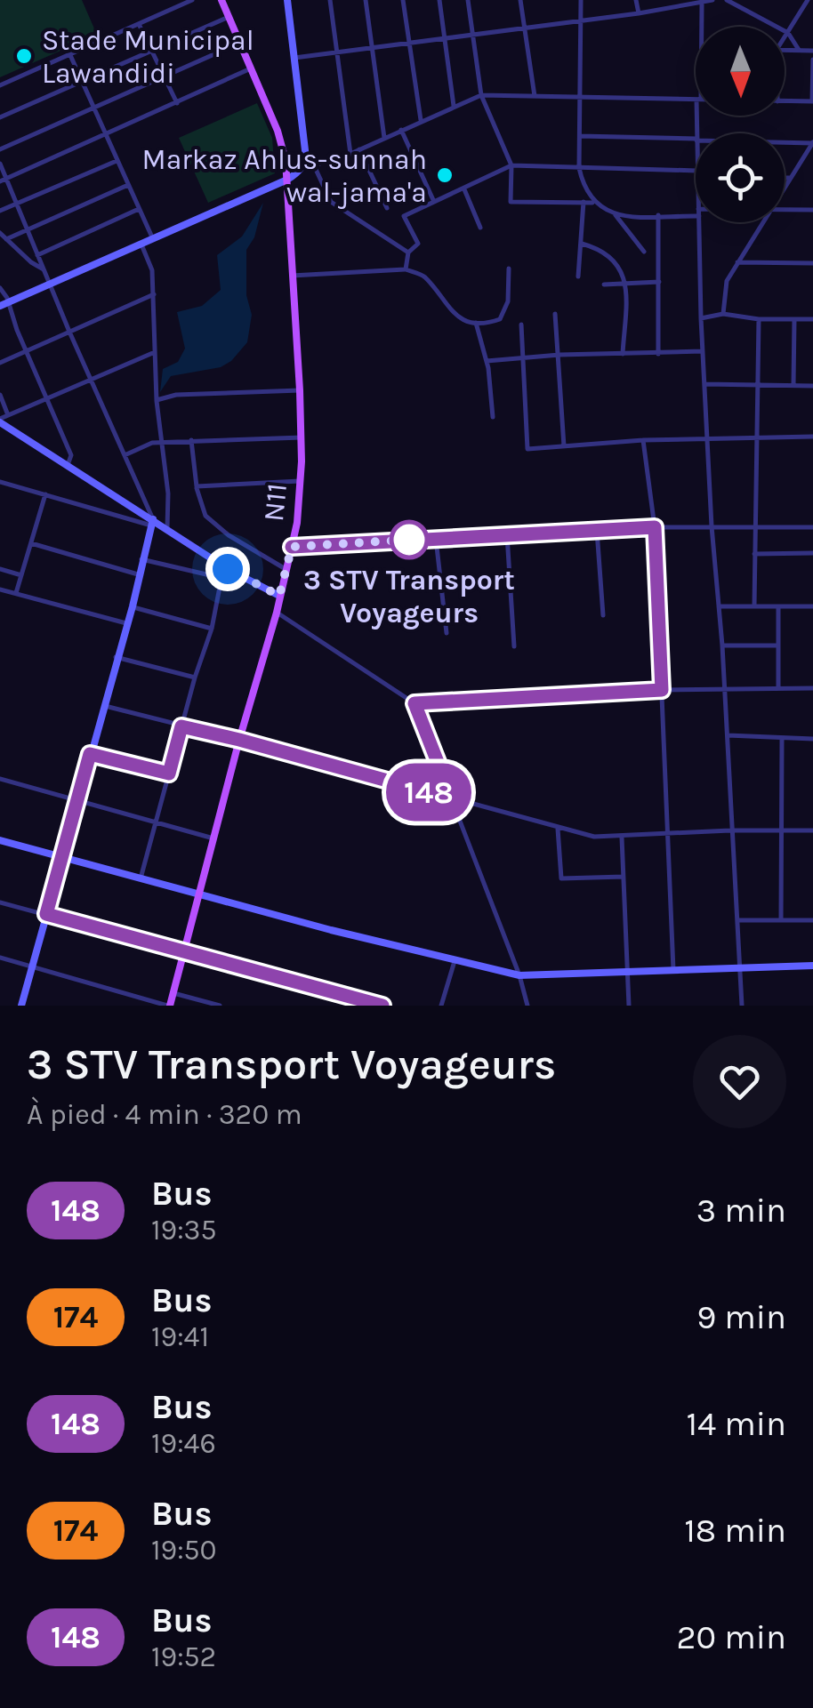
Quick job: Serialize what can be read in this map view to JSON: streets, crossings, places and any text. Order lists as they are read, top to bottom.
{
  "streets": {
    "main road": ["N11"]
  },
  "places": ["Stade Municipal Lawandidi", "Markaz Ahlus-sunnah wal-jama'a", "3 STV Transport Voyageurs"],
  "lines": ["bus line 148"],
  "north": "bottom",
  "page": {
    "on_map": "148",
    "heading": ["3 STV Transport Voyageurs", "À pied · 4 min · 320 m"],
    "list": [
      {
        "mark": "148",
        "name": "Bus",
        "note": "19:35",
        "value": "3 min"
      },
      {
        "mark": "174",
        "name": "Bus",
        "note": "19:41",
        "value": "9 min"
      },
      {
        "mark": "148",
        "name": "Bus",
        "note": "19:46",
        "value": "14 min"
      },
      {
        "mark": "174",
        "name": "Bus",
        "note": "19:50",
        "value": "18 min"
      },
      {
        "mark": "148",
        "name": "Bus",
        "note": "19:52",
        "value": "20 min"
      }
    ]
  }
}
